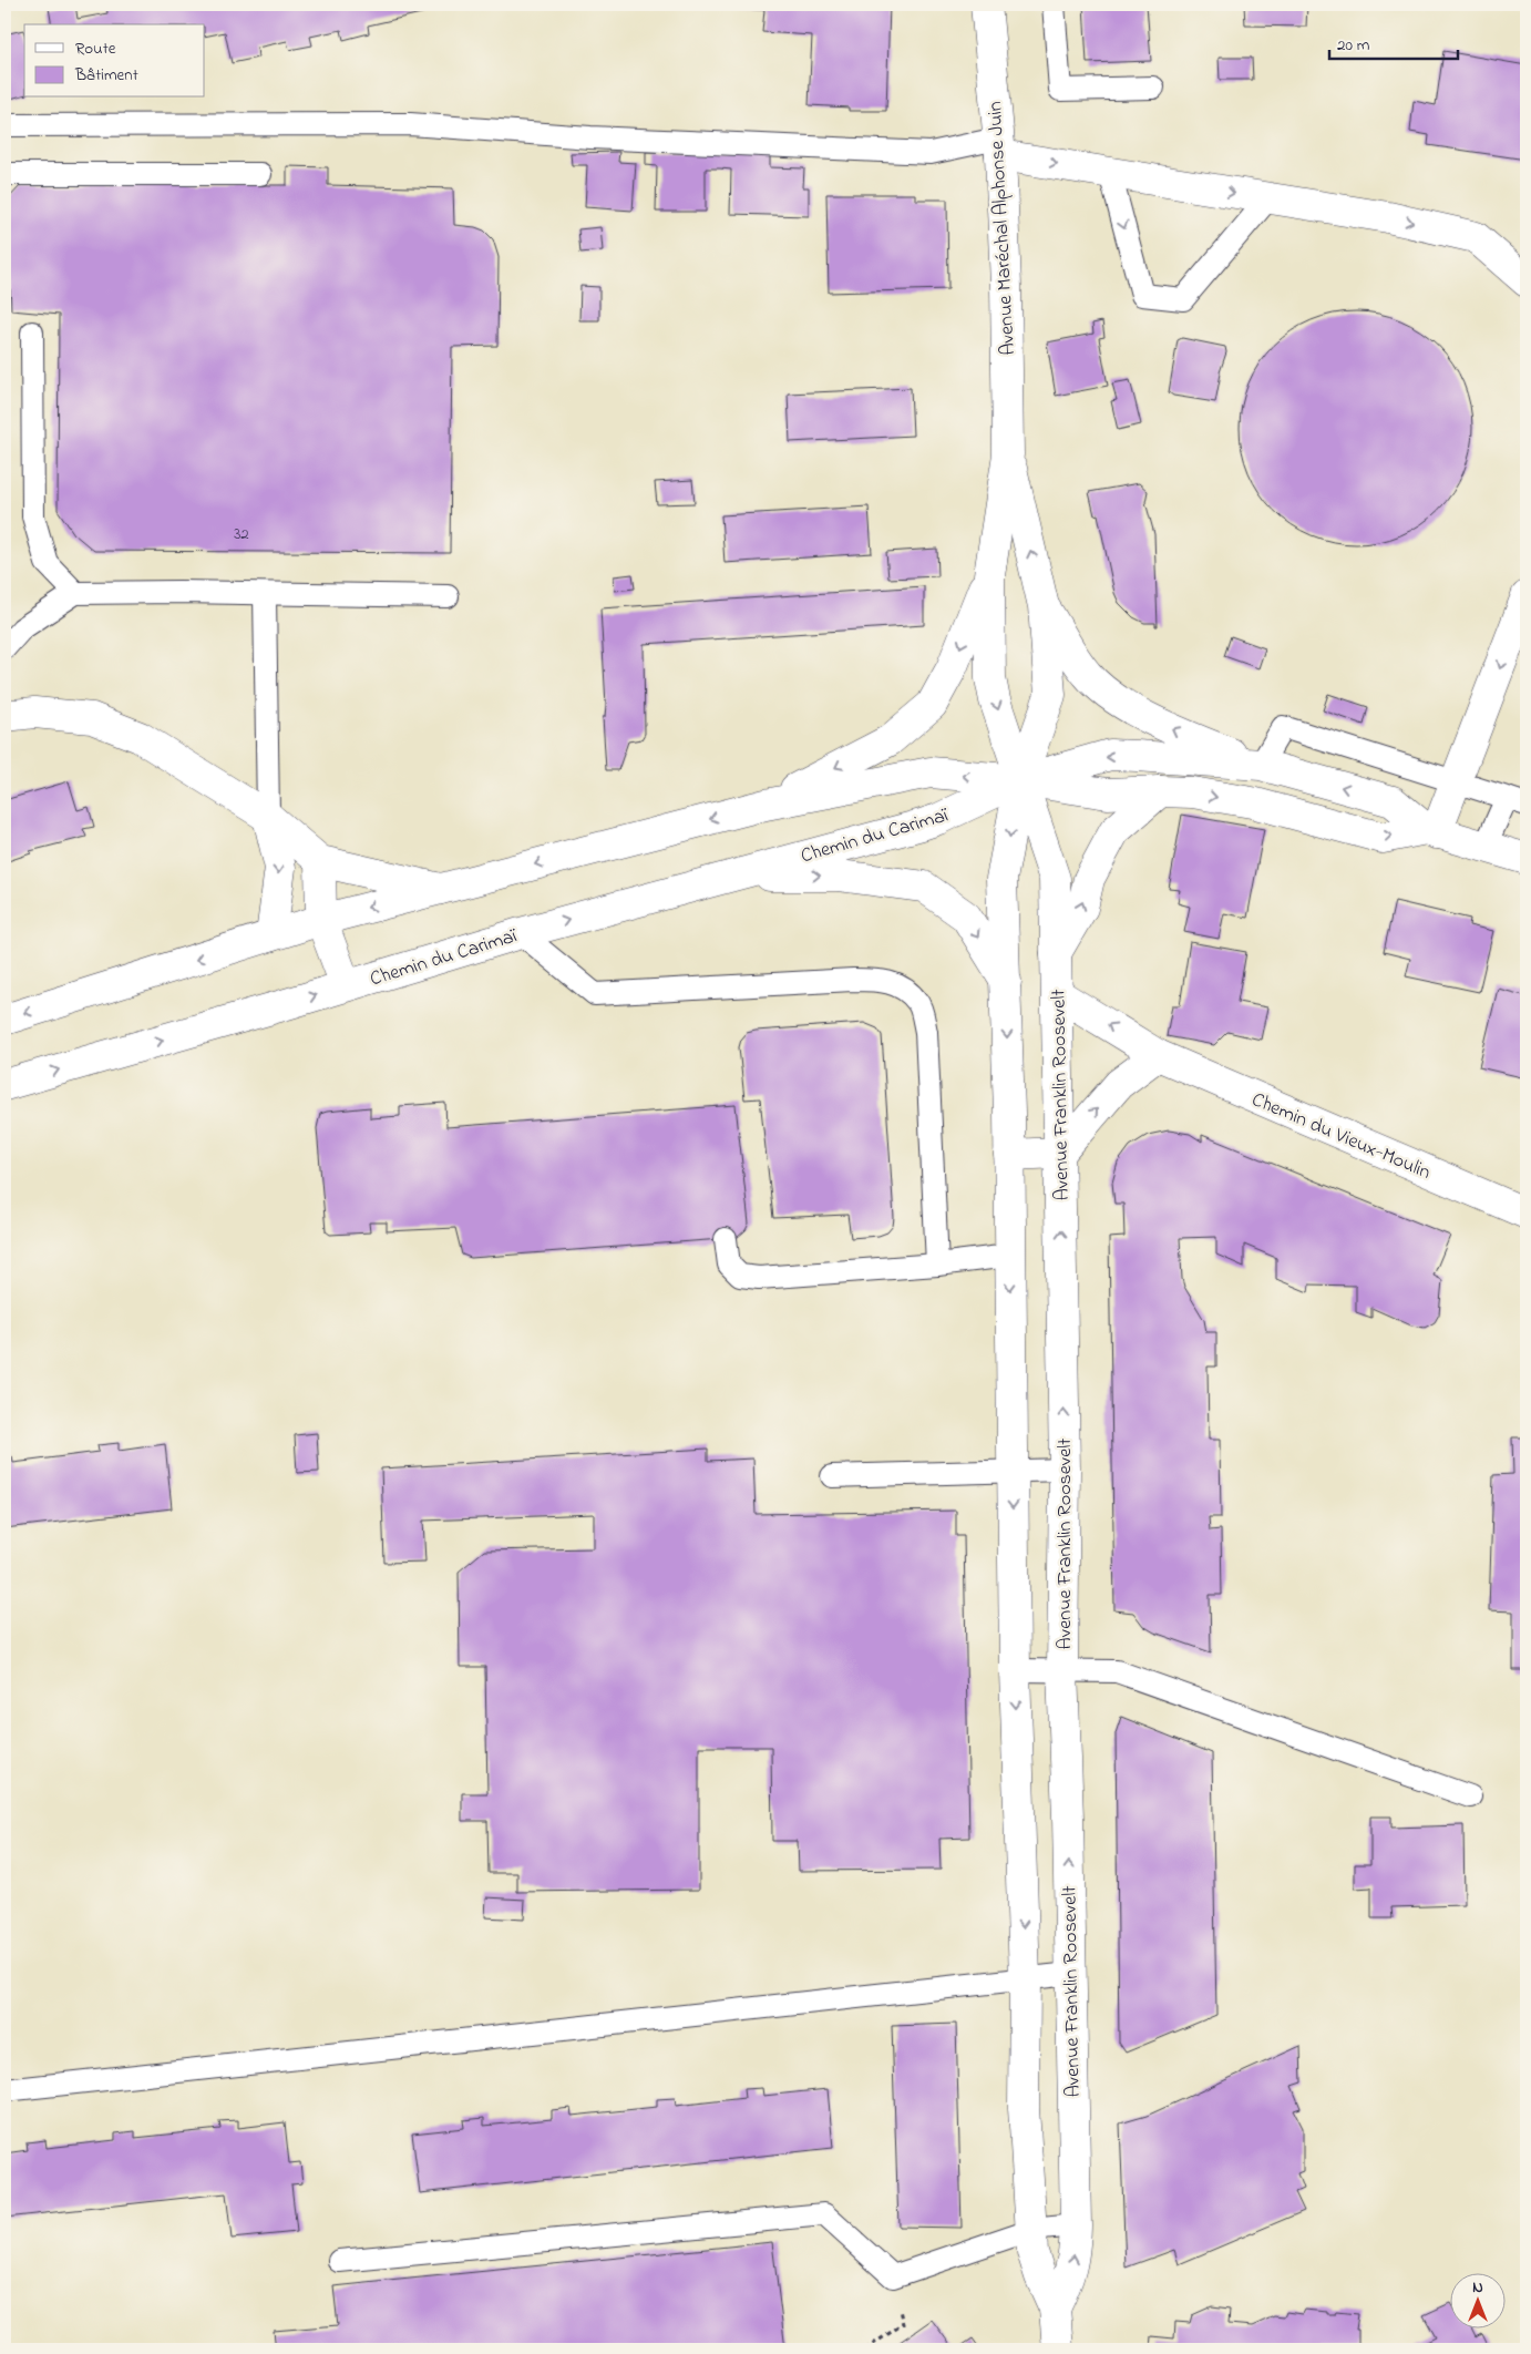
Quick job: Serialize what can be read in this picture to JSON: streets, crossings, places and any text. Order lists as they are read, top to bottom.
{
  "streets": {
    "main road": [
      "Avenue Maréchal Alphonse Juin",
      "Chemin du Carimaï",
      "Avenue Franklin Roosevelt",
      "Chemin du Vieux-Moulin"
    ]
  },
  "crossings": [
    ["Avenue Maréchal Alphonse Juin", "Avenue Franklin Roosevelt"],
    ["Chemin du Carimaï", "Avenue Franklin Roosevelt"],
    ["Avenue Franklin Roosevelt", "Chemin du Vieux-Moulin"]
  ],
  "house_numbers": ["32"],
  "legend": ["Route", "Bâtiment"],
  "scale_bar": "20 m",
  "north": "top"
}
